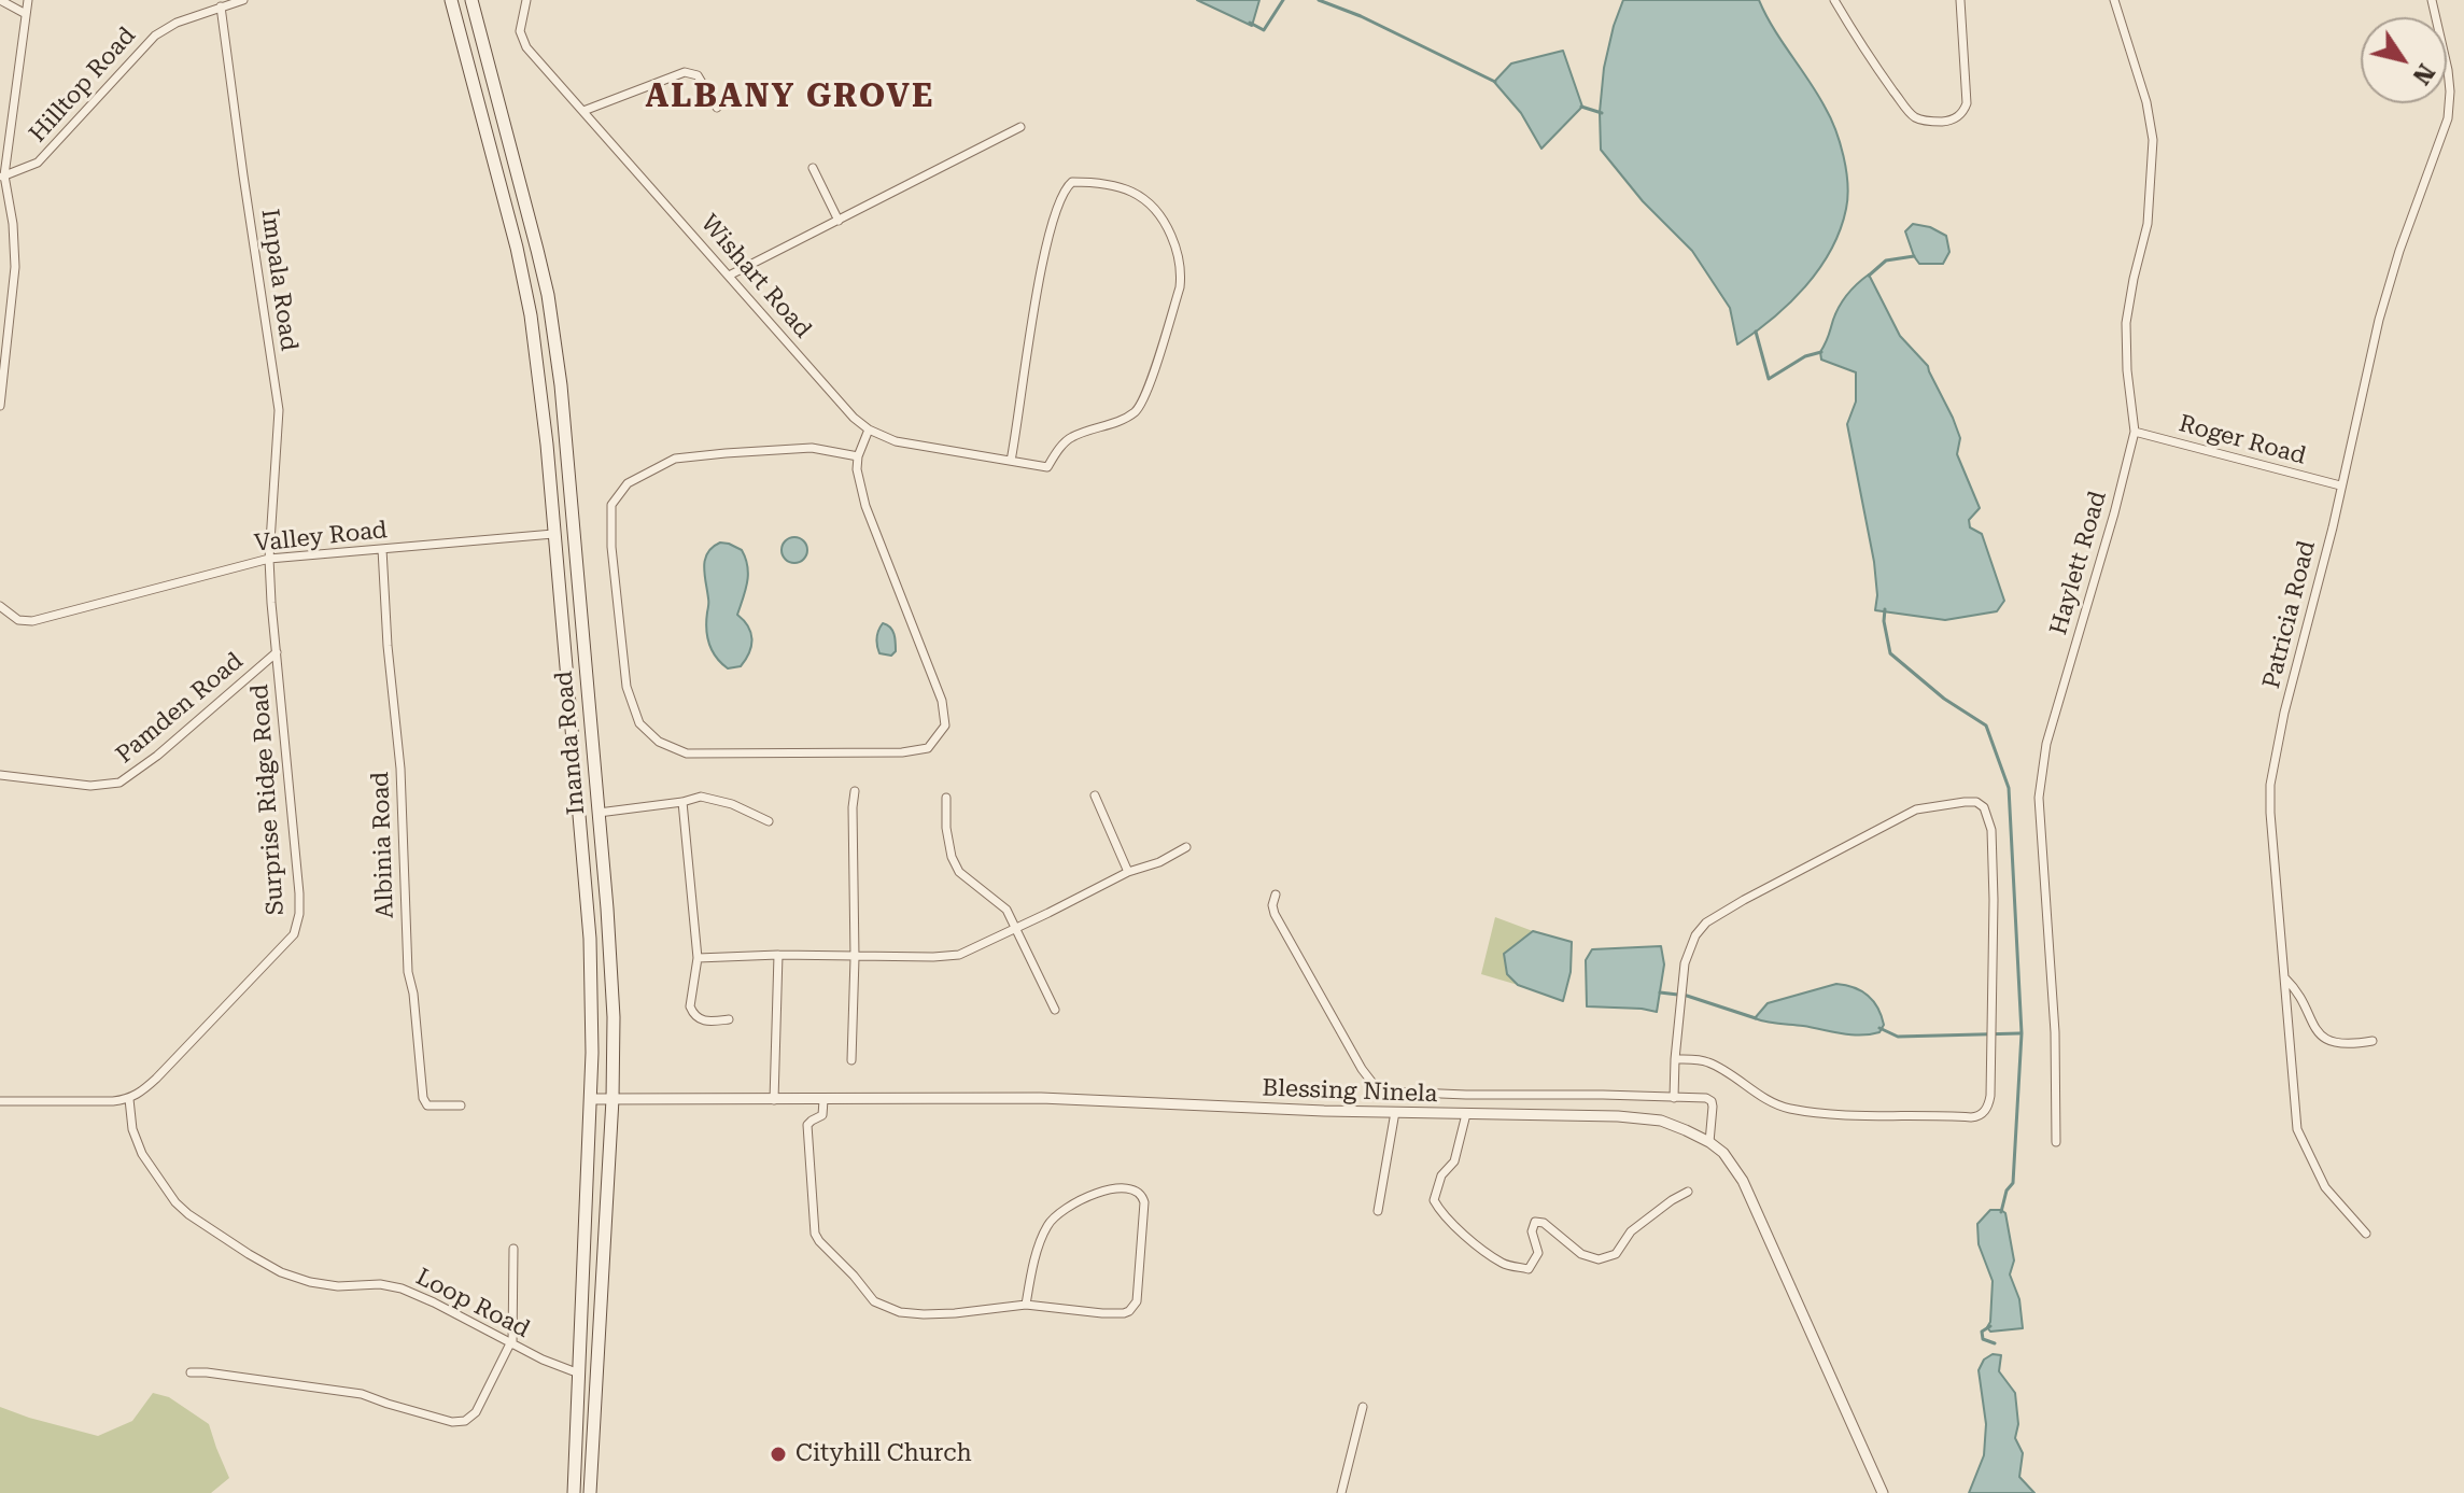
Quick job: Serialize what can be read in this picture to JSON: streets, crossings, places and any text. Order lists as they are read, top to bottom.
{
  "streets": {
    "main road": ["Inanda Road"],
    "street": [
      "Hilltop Road",
      "Wishart Road",
      "Impala Road",
      "Roger Road",
      "Valley Road",
      "Haylett Road",
      "Patricia Road",
      "Pamden Road",
      "Surprise Ridge Road",
      "Albinia Road",
      "Blessing Ninela",
      "Loop Road"
    ]
  },
  "crossings": [
    ["Hilltop Road", "Impala Road"],
    ["Impala Road", "Valley Road"],
    ["Impala Road", "Surprise Ridge Road"],
    ["Roger Road", "Haylett Road"],
    ["Roger Road", "Patricia Road"],
    ["Valley Road", "Inanda Road"],
    ["Valley Road", "Surprise Ridge Road"],
    ["Valley Road", "Albinia Road"],
    ["Pamden Road", "Surprise Ridge Road"],
    ["Inanda Road", "Blessing Ninela"],
    ["Inanda Road", "Loop Road"],
    ["Surprise Ridge Road", "Loop Road"]
  ],
  "districts": ["ALBANY GROVE"],
  "places": ["Cityhill Church"],
  "north": "bottom right"
}
